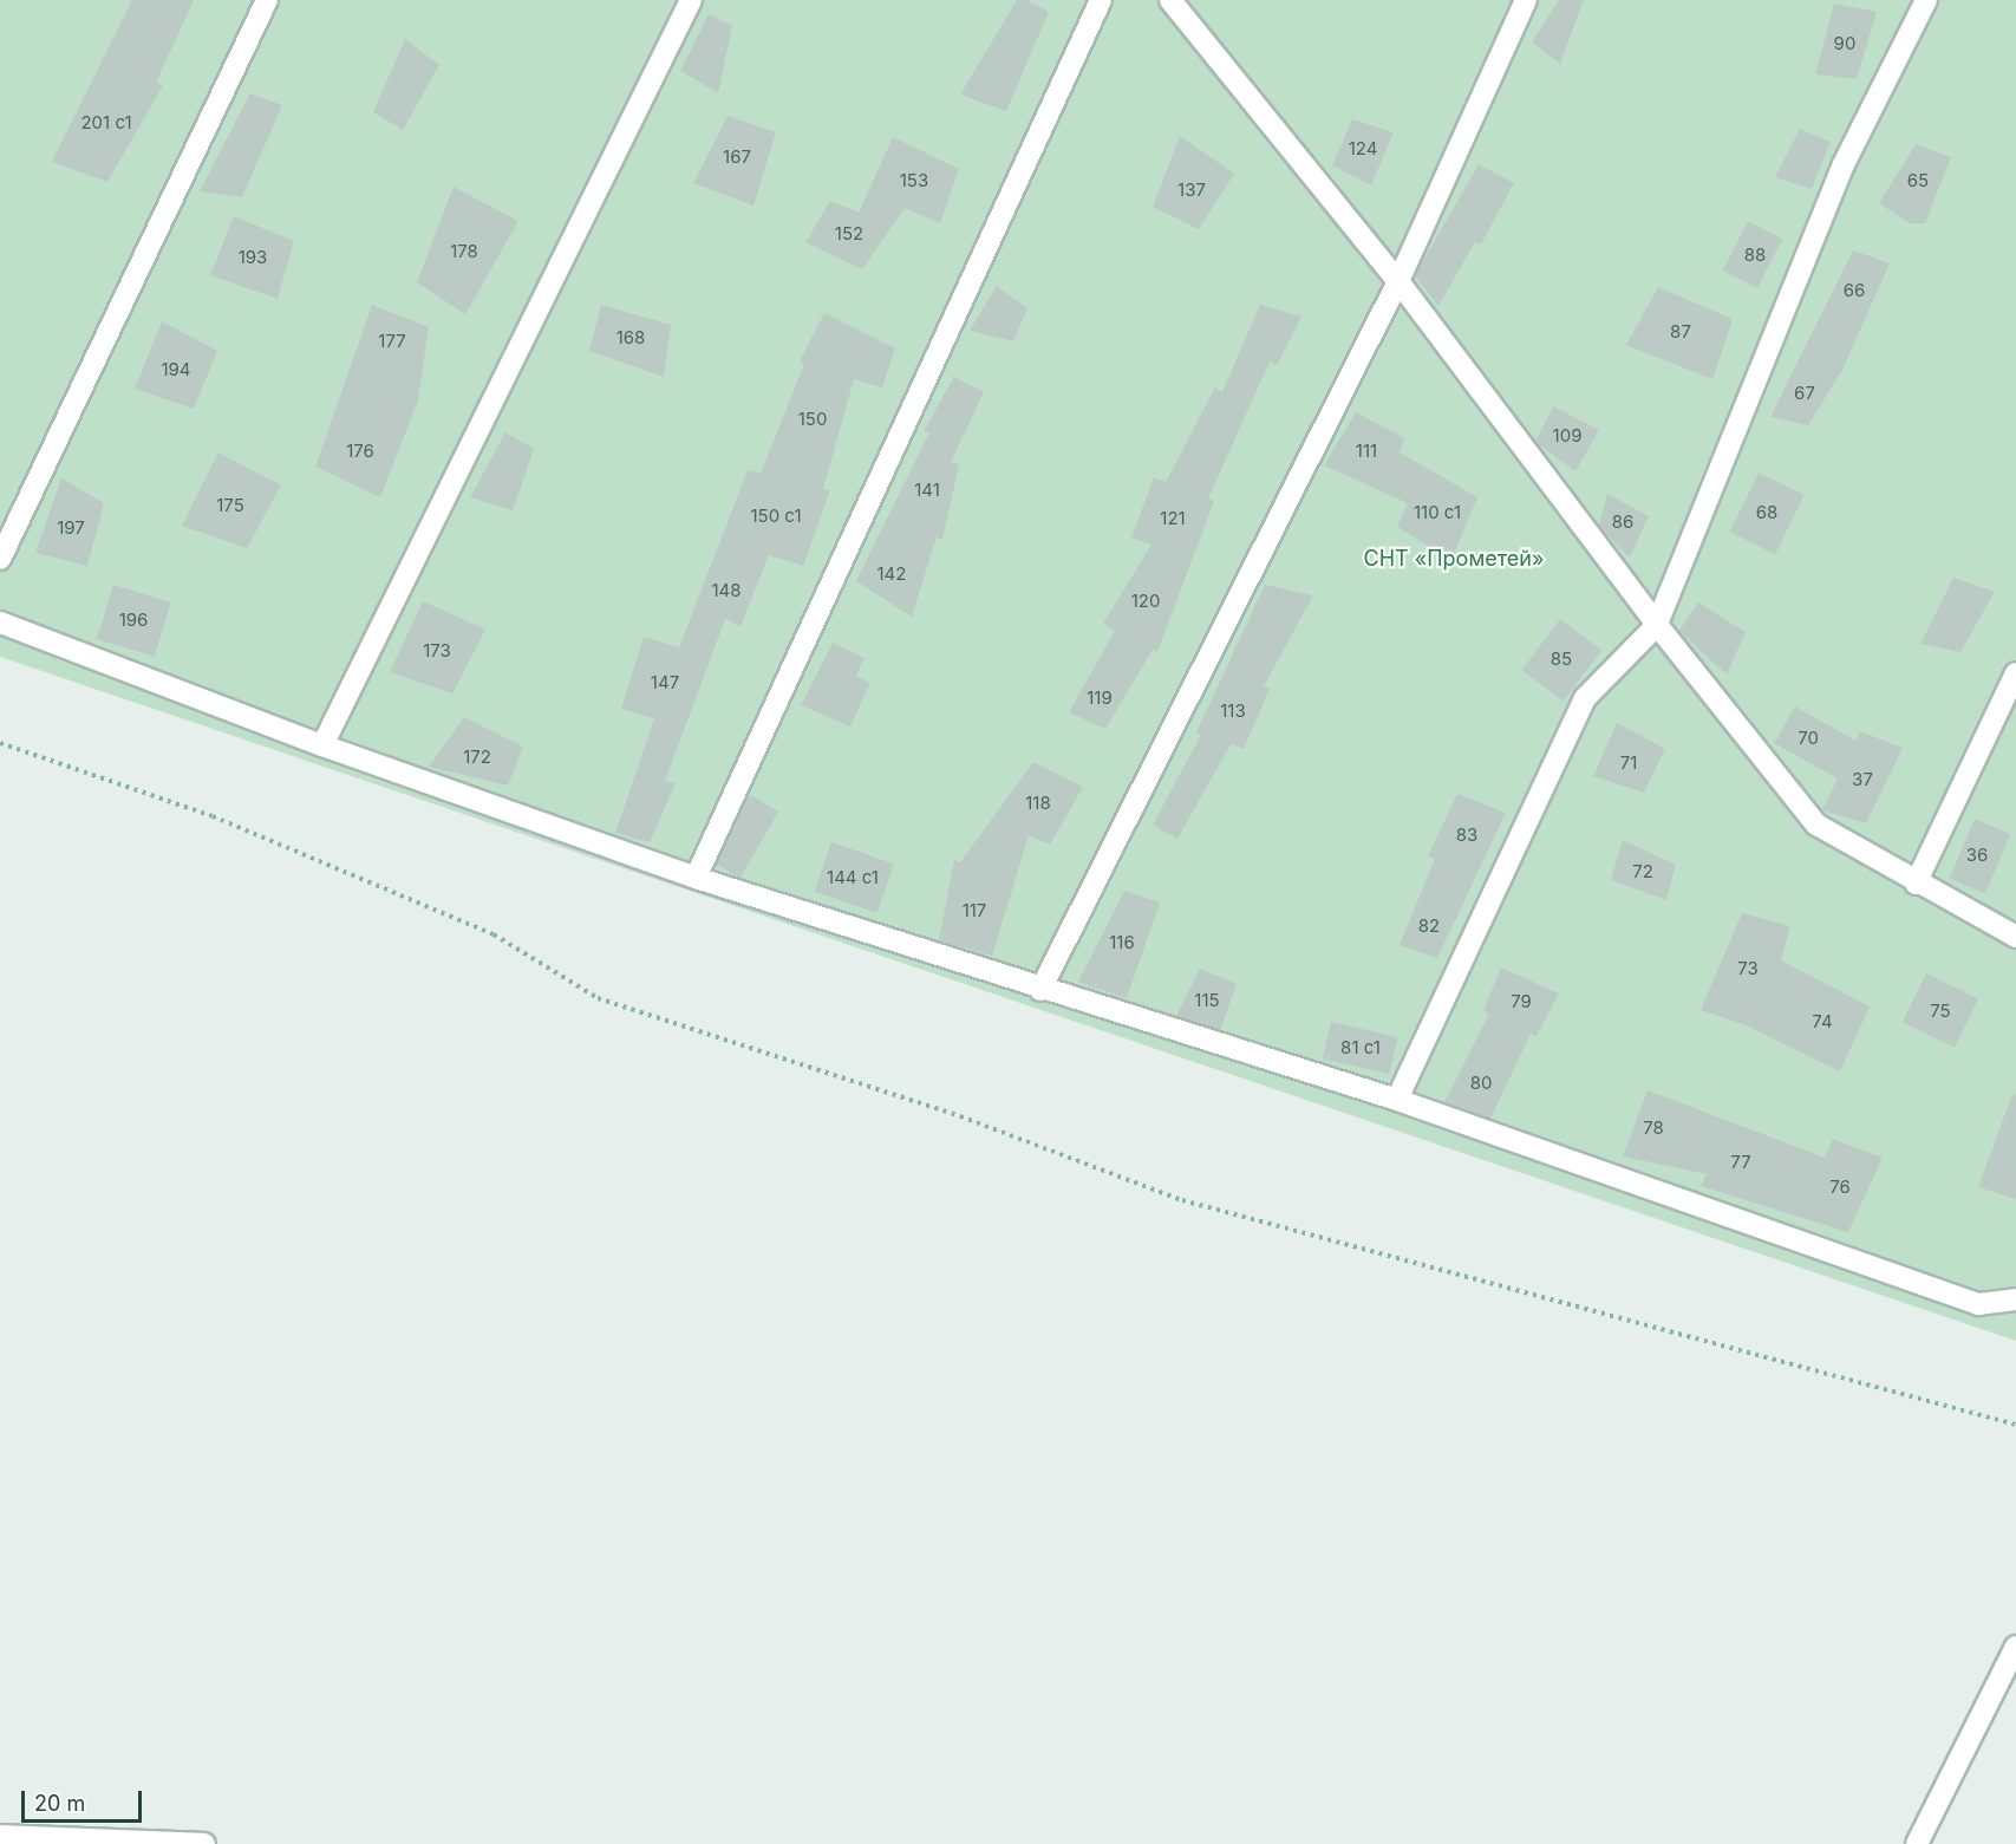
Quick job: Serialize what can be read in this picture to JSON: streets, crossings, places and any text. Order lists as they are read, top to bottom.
{
  "parks": ["СНТ «Прометей»"],
  "house_numbers": [
    "90",
    "201 с1",
    "124",
    "167",
    "153",
    "65",
    "137",
    "152",
    "178",
    "88",
    "193",
    "66",
    "87",
    "168",
    "177",
    "194",
    "67",
    "150",
    "109",
    "176",
    "111",
    "141",
    "175",
    "110 с1",
    "68",
    "150 с1",
    "121",
    "86",
    "197",
    "142",
    "148",
    "120",
    "196",
    "173",
    "85",
    "147",
    "119",
    "113",
    "70",
    "172",
    "71",
    "37",
    "118",
    "83",
    "36",
    "72",
    "144 с1",
    "117",
    "82",
    "116",
    "73",
    "115",
    "79",
    "75",
    "74",
    "81 с1",
    "80",
    "78",
    "77",
    "76"
  ],
  "scale_bar": "20 m"
}
